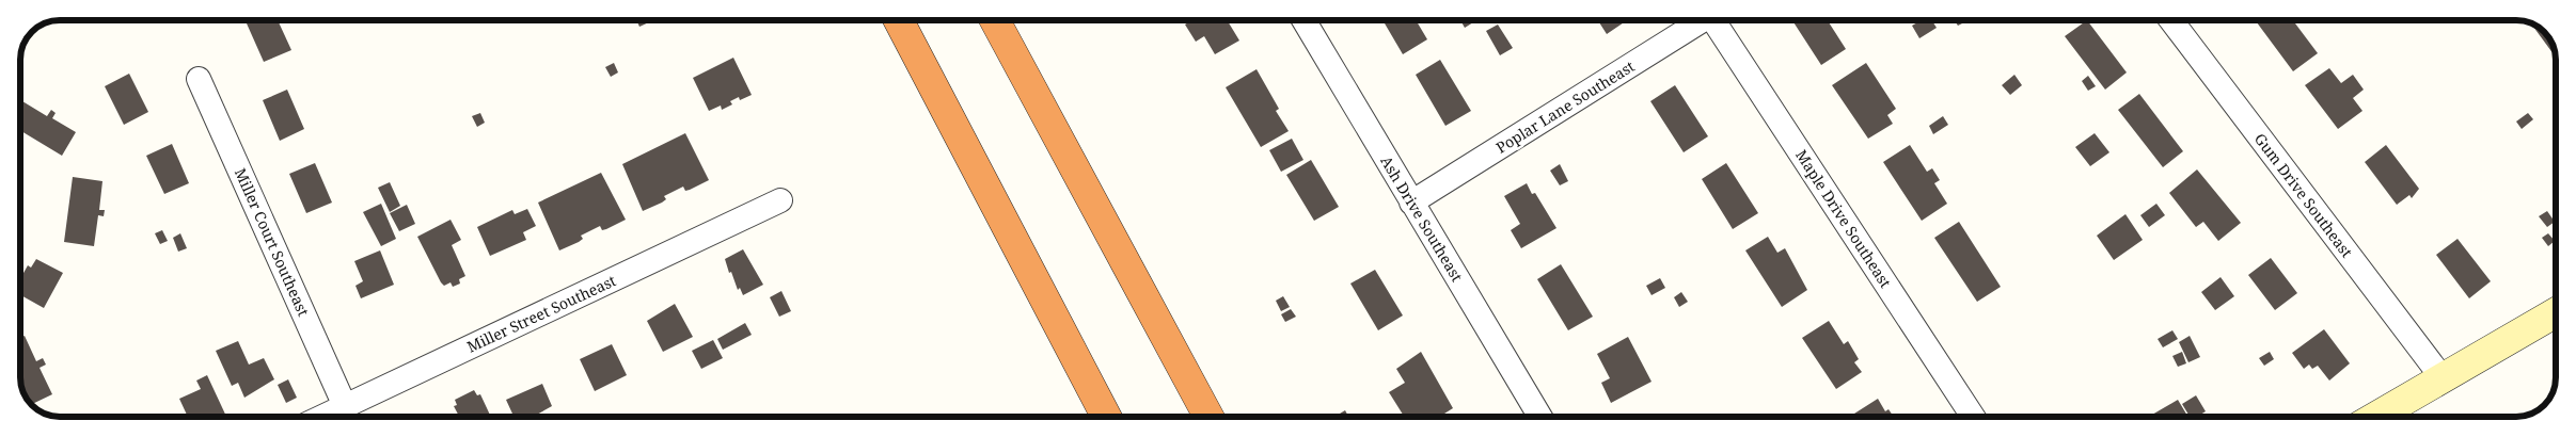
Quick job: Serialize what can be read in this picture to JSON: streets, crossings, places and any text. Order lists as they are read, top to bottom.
{
  "streets": {
    "street": [
      "Poplar Lane Southeast",
      "Gum Drive Southeast",
      "Ash Drive Southeast",
      "Maple Drive Southeast",
      "Miller Court Southeast",
      "Miller Street Southeast"
    ]
  },
  "crossings": [
    ["Poplar Lane Southeast", "Ash Drive Southeast"],
    ["Miller Court Southeast", "Miller Street Southeast"]
  ]
}
